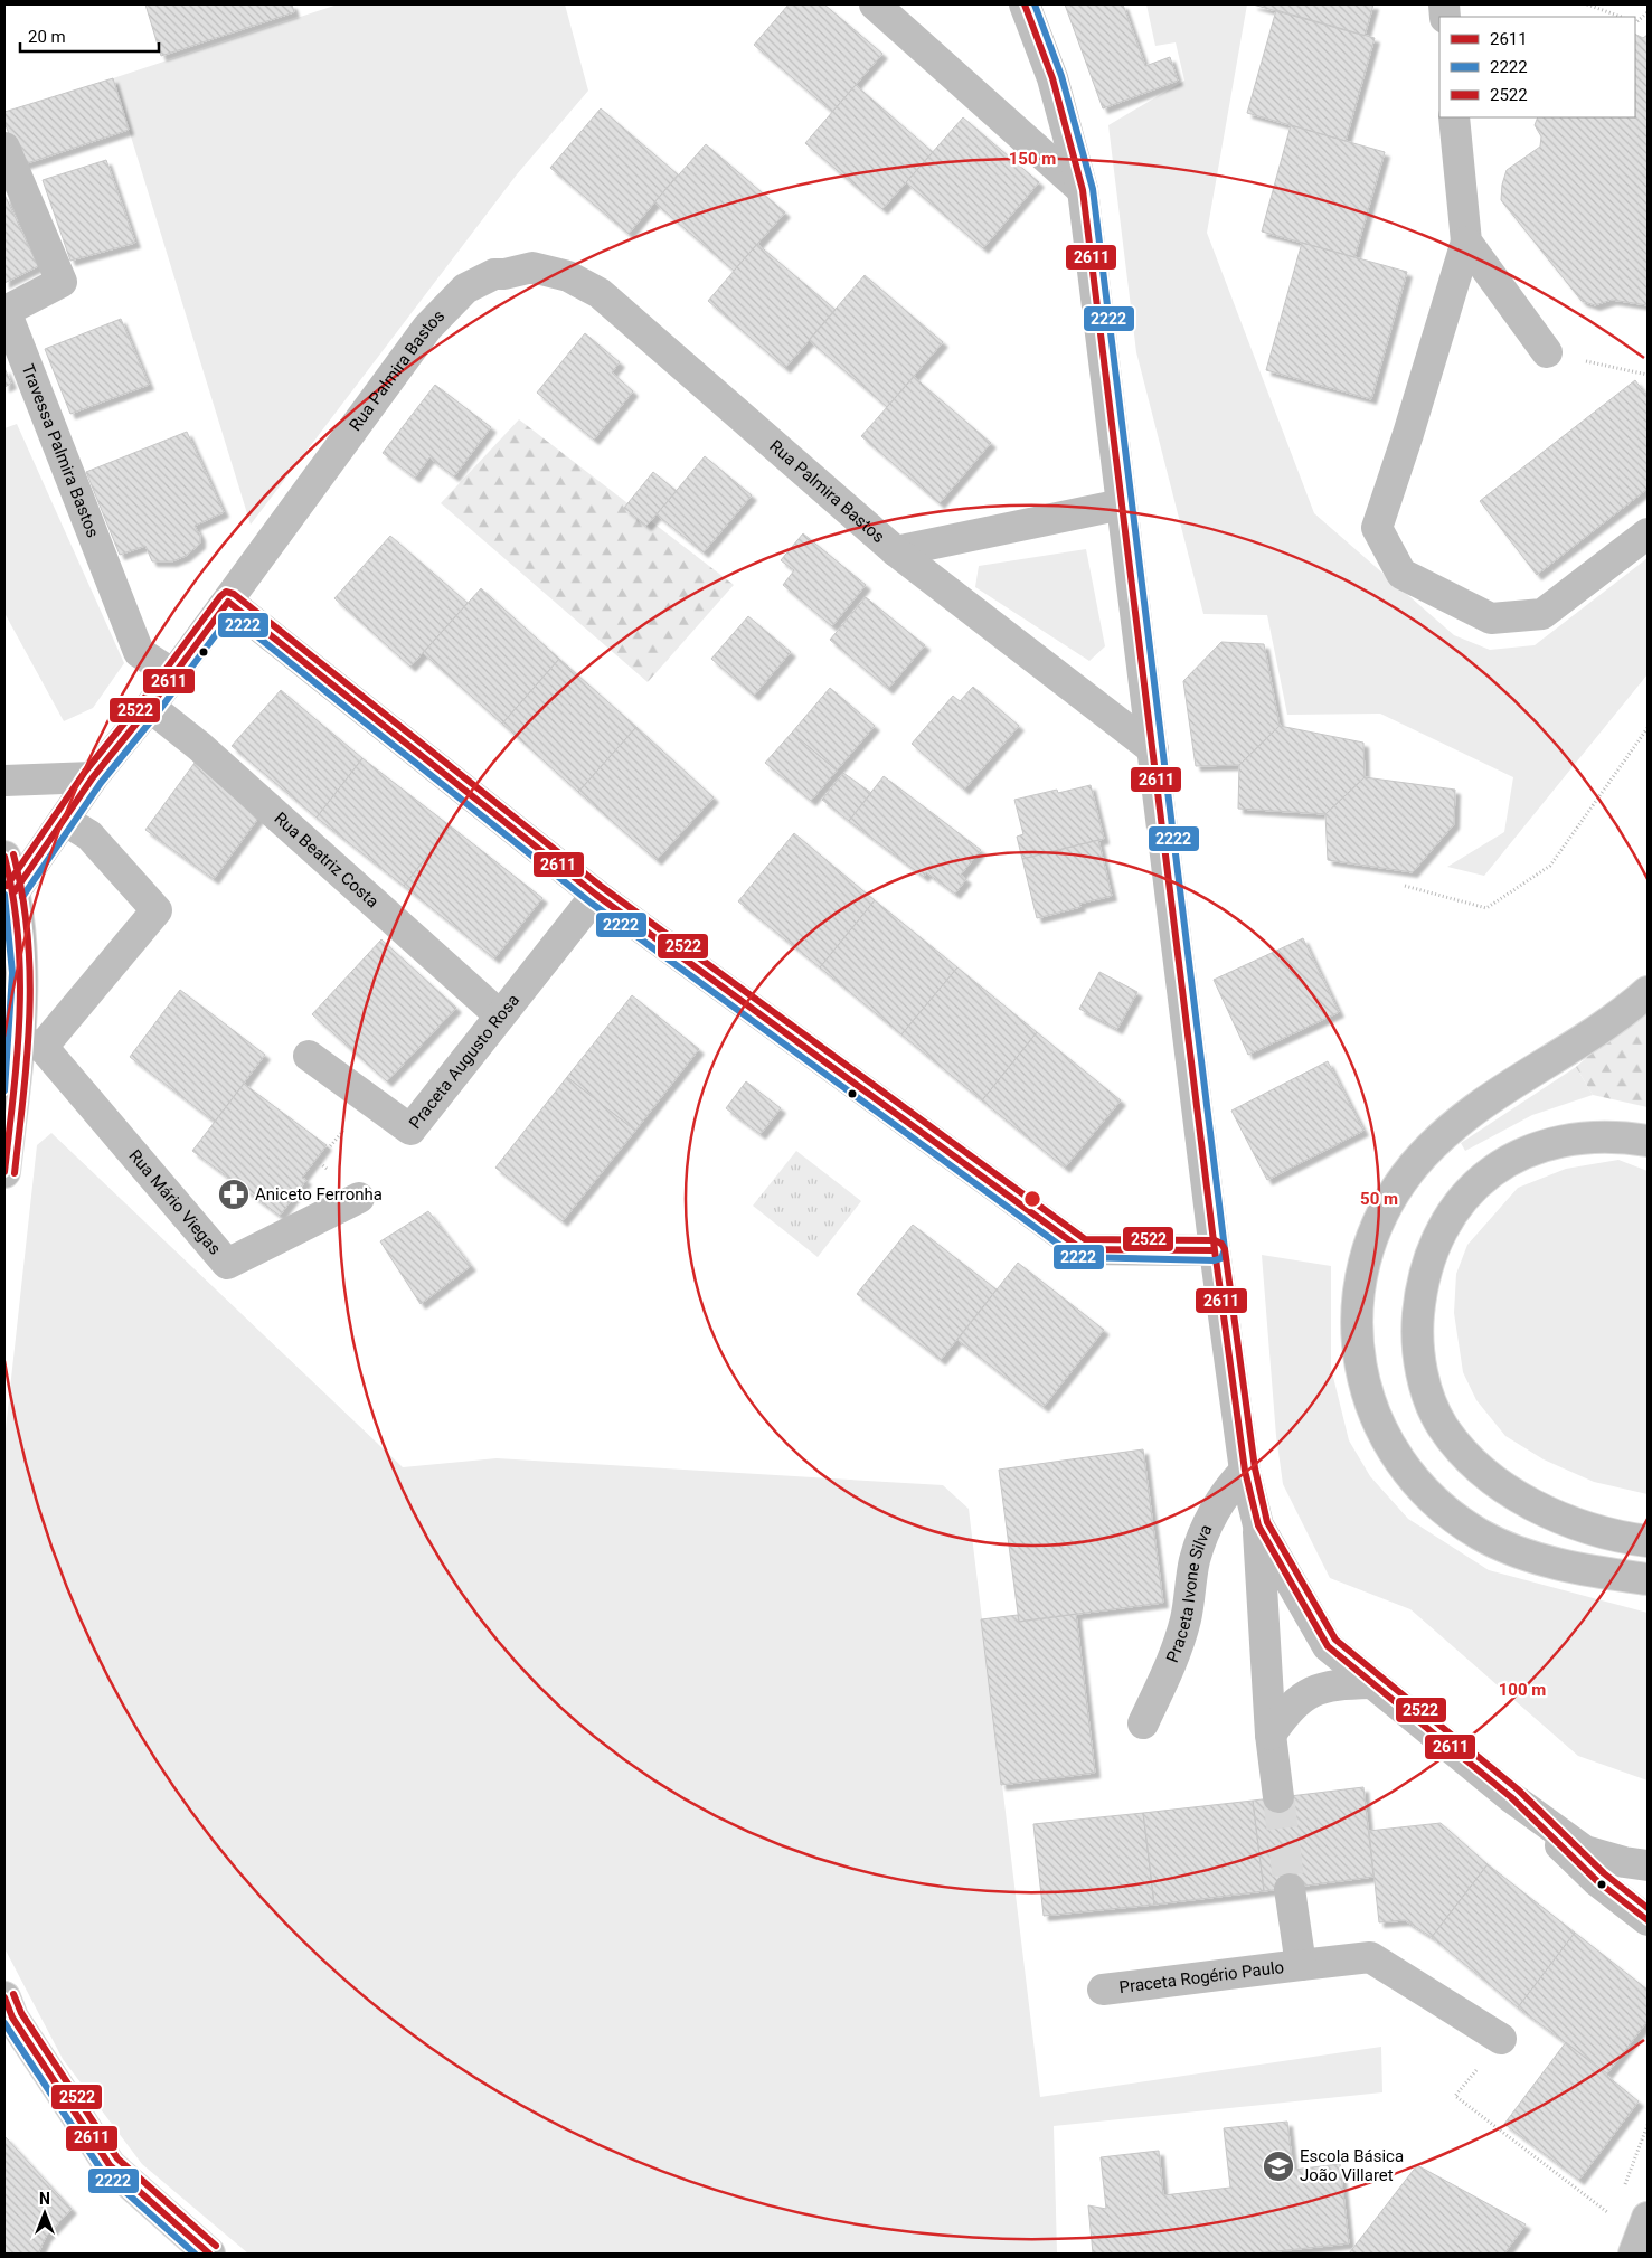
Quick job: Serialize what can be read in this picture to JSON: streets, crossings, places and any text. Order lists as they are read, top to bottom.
{
  "streets": {
    "street": [
      "Rua Palmira Bastos",
      "Travessa Palmira Bastos",
      "Rua Beatriz Costa",
      "Praceta Augusto Rosa",
      "Rua Mário Viegas",
      "Praceta Ivone Silva",
      "Praceta Rogério Paulo"
    ]
  },
  "crossings": [
    ["Rua Palmira Bastos", "Travessa Palmira Bastos"],
    ["Rua Palmira Bastos", "Rua Beatriz Costa"],
    ["Rua Beatriz Costa", "Praceta Augusto Rosa"]
  ],
  "places": {
    "pharmacy": ["Aniceto Ferronha"],
    "school or university": ["Escola Básica João Villaret"]
  },
  "lines": ["transit line 2611", "transit line 2222", "transit line 2522"],
  "legend": ["2611", "2222", "2522"],
  "scale_bar": "20 m",
  "north": "top",
  "rings": ["150 m", "50 m", "100 m"]
}
